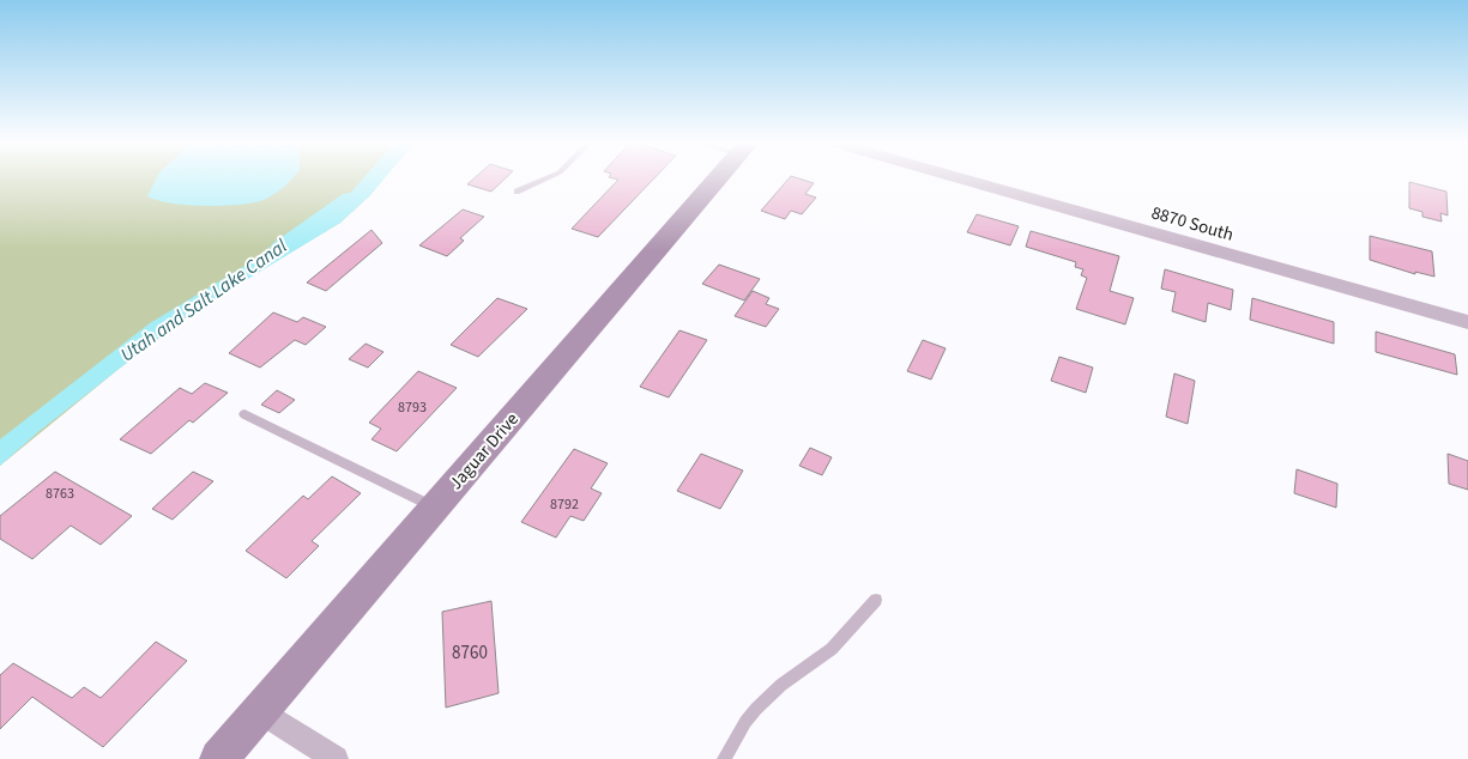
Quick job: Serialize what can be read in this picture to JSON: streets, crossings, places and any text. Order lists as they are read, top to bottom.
{
  "streets": {
    "main road": ["Jaguar Drive"],
    "street": ["8870 South"]
  },
  "water": ["Utah and Salt Lake Canal"],
  "house_numbers": [
    "8793",
    "8763",
    "8792",
    "8760"
  ]
}
